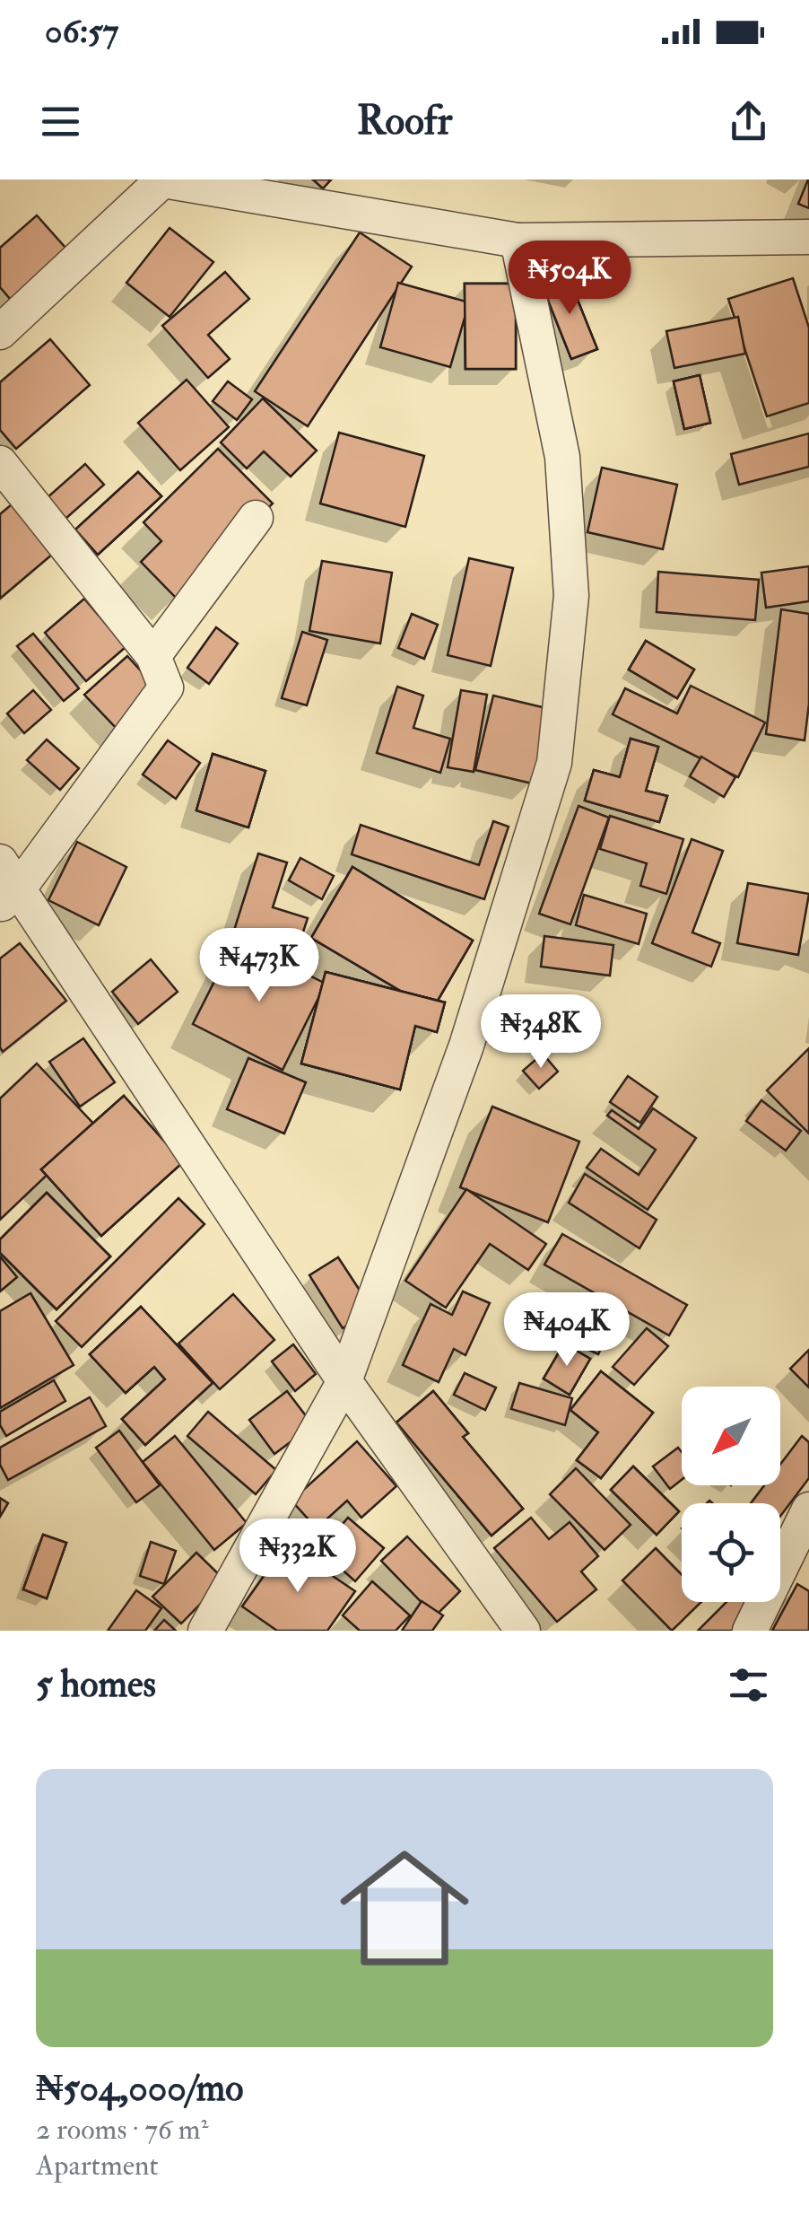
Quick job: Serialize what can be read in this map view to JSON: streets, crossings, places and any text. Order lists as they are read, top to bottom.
{
  "north": "bottom left",
  "page": {
    "status": "06:57",
    "header": "Roofr",
    "price": [
      "₦504K",
      "₦473K",
      "₦348K",
      "₦404K",
      "₦332K"
    ],
    "heading": "5 homes",
    "list": [
      {
        "name": "₦504,000/mo",
        "note": "2 rooms · 76 m² · Apartment"
      }
    ]
  }
}
